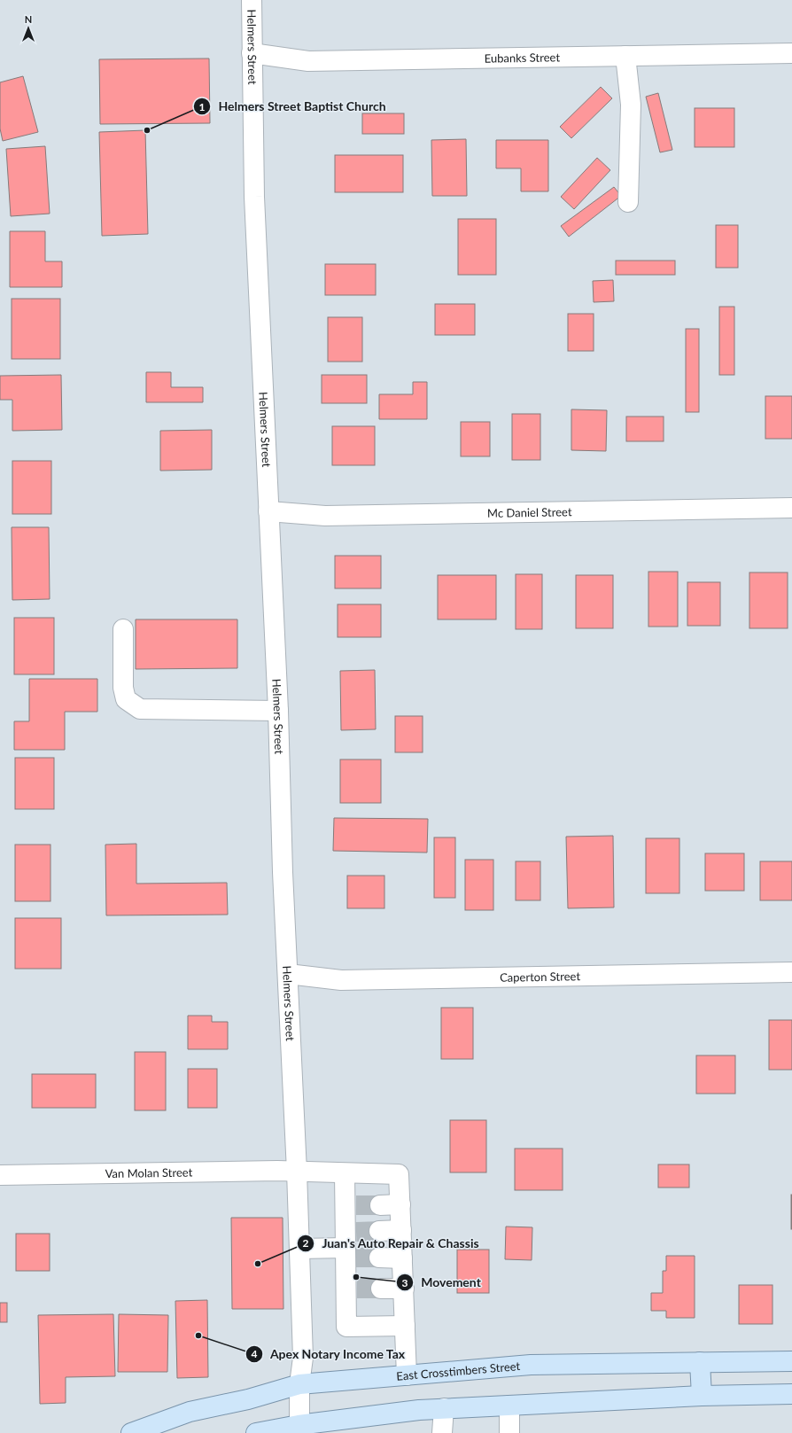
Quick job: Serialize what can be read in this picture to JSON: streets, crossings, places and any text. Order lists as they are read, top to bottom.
{
  "streets": {
    "main road": ["East Crosstimbers Street"],
    "street": [
      "Helmers Street",
      "Eubanks Street",
      "Mc Daniel Street",
      "Caperton Street",
      "Van Molan Street"
    ]
  },
  "crossings": [
    ["Helmers Street", "Eubanks Street"],
    ["Helmers Street", "Mc Daniel Street"],
    ["Helmers Street", "Caperton Street"],
    ["Helmers Street", "Van Molan Street"],
    ["Helmers Street", "East Crosstimbers Street"]
  ],
  "places": [
    "Helmers Street Baptist Church",
    "Juan's Auto Repair & Chassis",
    "Movement",
    "Apex Notary Income Tax"
  ],
  "north": "top"
}
